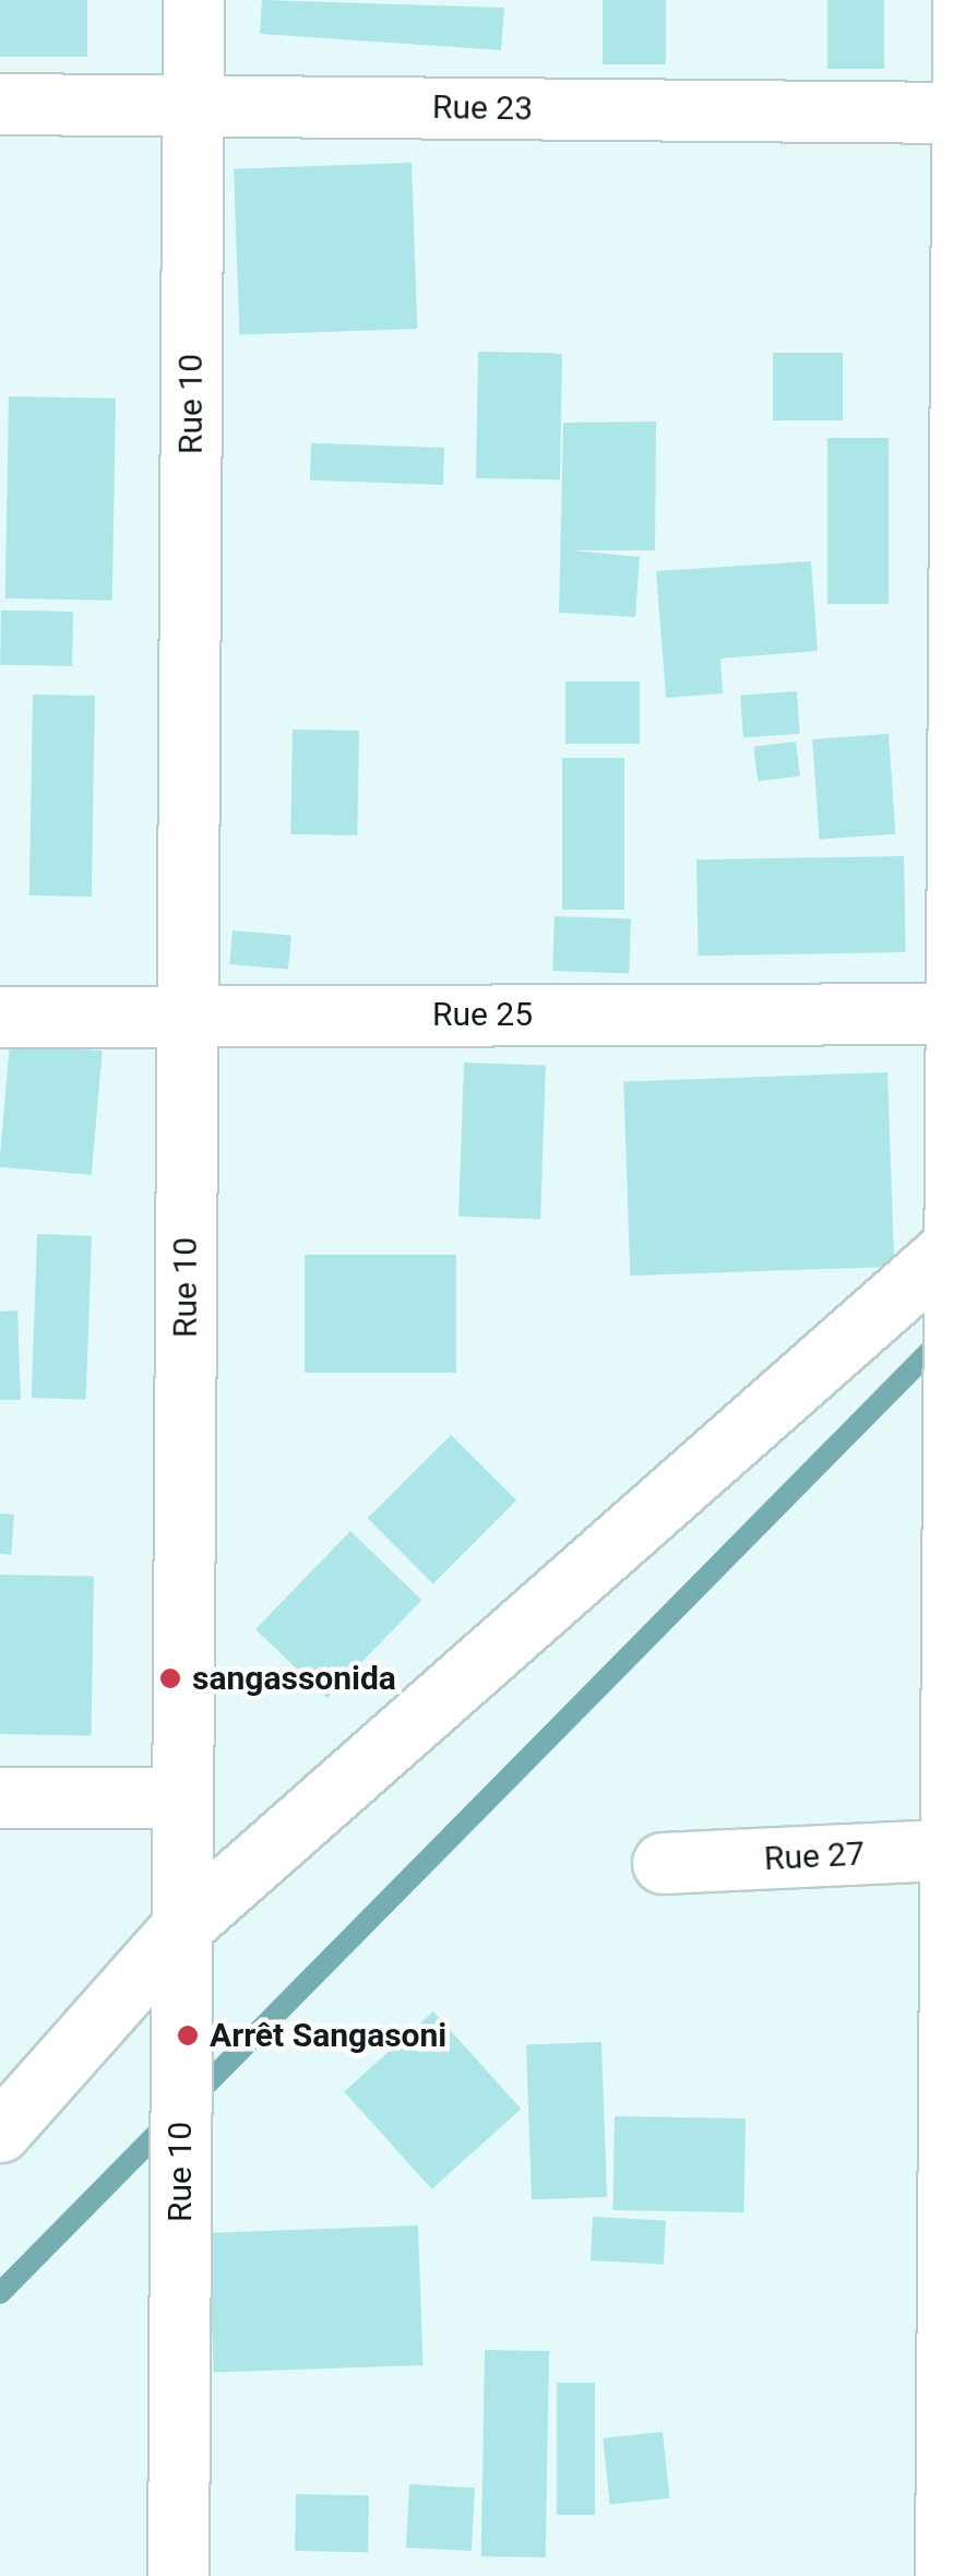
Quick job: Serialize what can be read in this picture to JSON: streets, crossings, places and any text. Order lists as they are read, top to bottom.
{
  "streets": {
    "street": [
      "Rue 23",
      "Rue 10",
      "Rue 25",
      "Rue 27"
    ]
  },
  "crossings": [
    ["Rue 23", "Rue 10"],
    ["Rue 10", "Rue 25"]
  ],
  "places": ["sangassonida", "Arrêt Sangasoni"]
}
